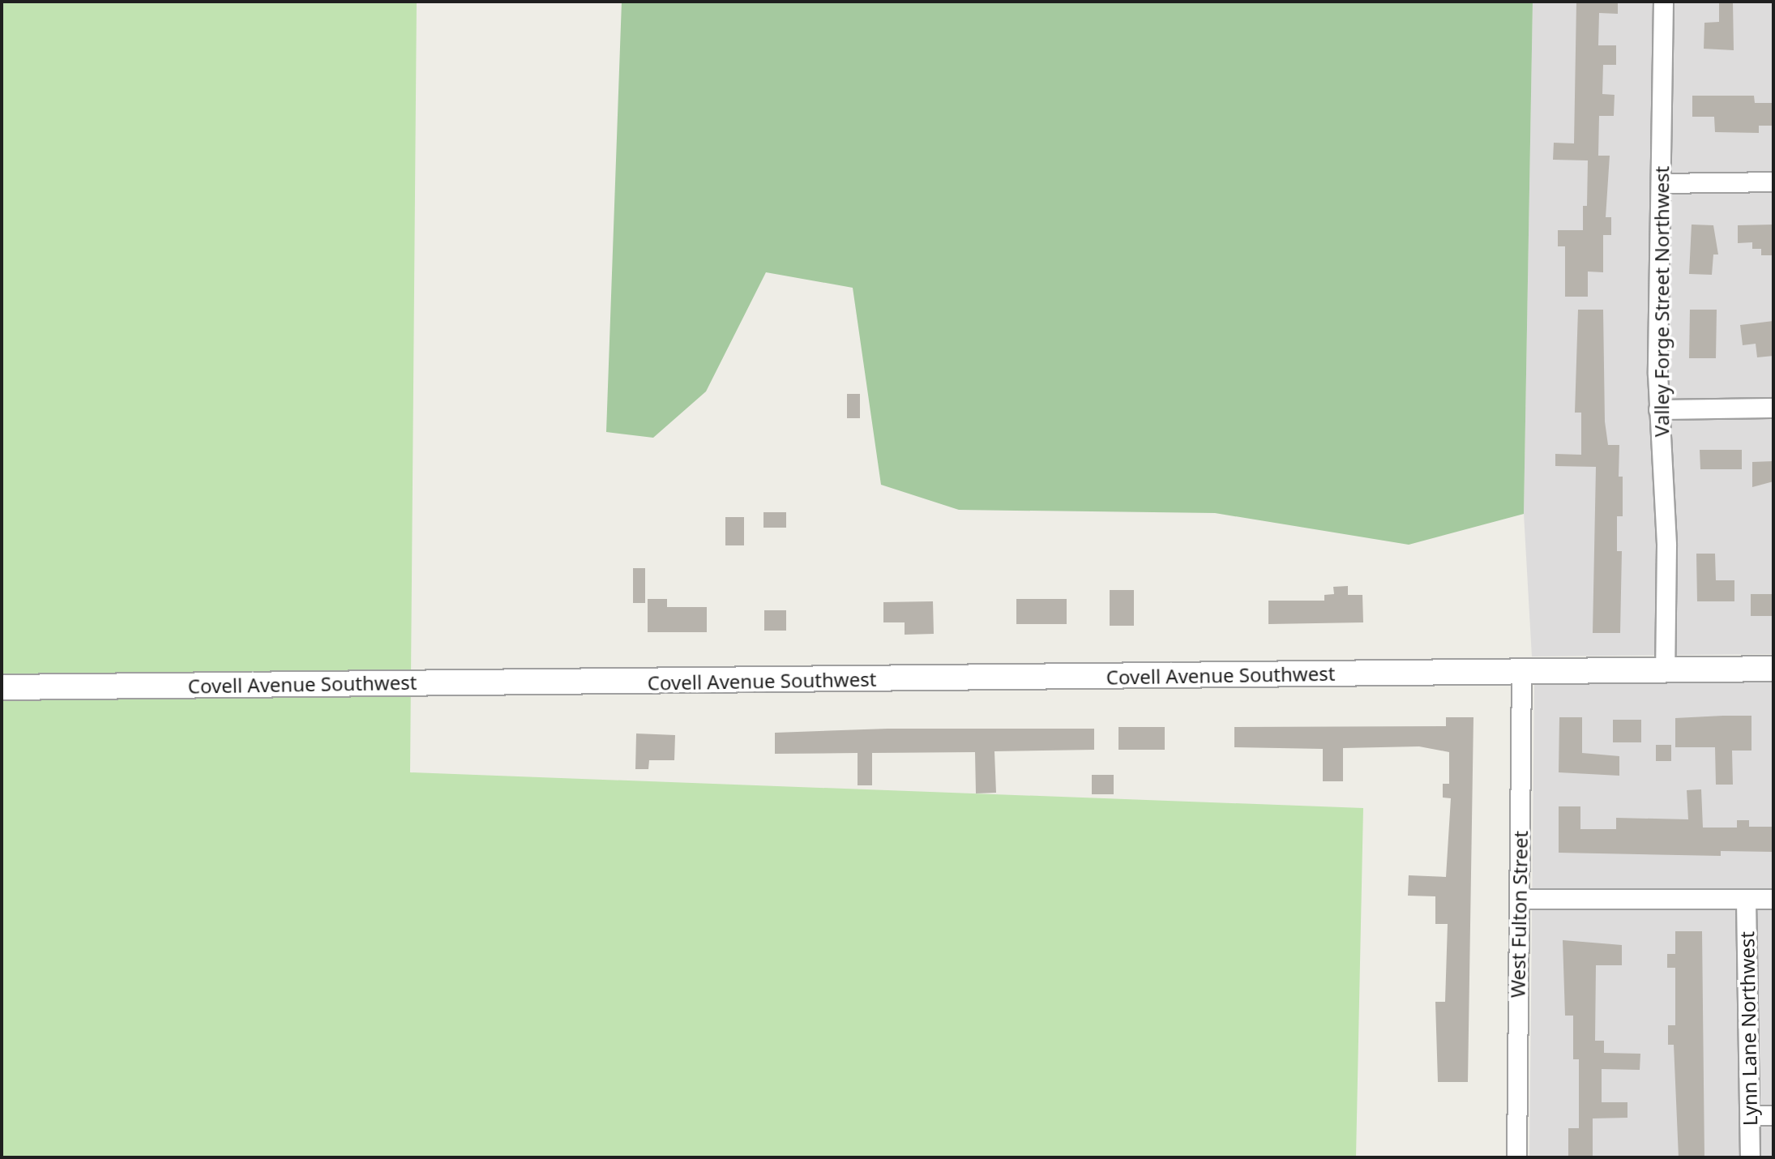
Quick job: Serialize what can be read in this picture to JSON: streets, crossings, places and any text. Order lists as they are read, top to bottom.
{
  "streets": {
    "street": [
      "Valley Forge Street Northwest",
      "Covell Avenue Southwest",
      "West Fulton Street",
      "Lynn Lane Northwest"
    ]
  },
  "crossings": [
    ["Valley Forge Street Northwest", "Covell Avenue Southwest"],
    ["Covell Avenue Southwest", "West Fulton Street"]
  ]
}
